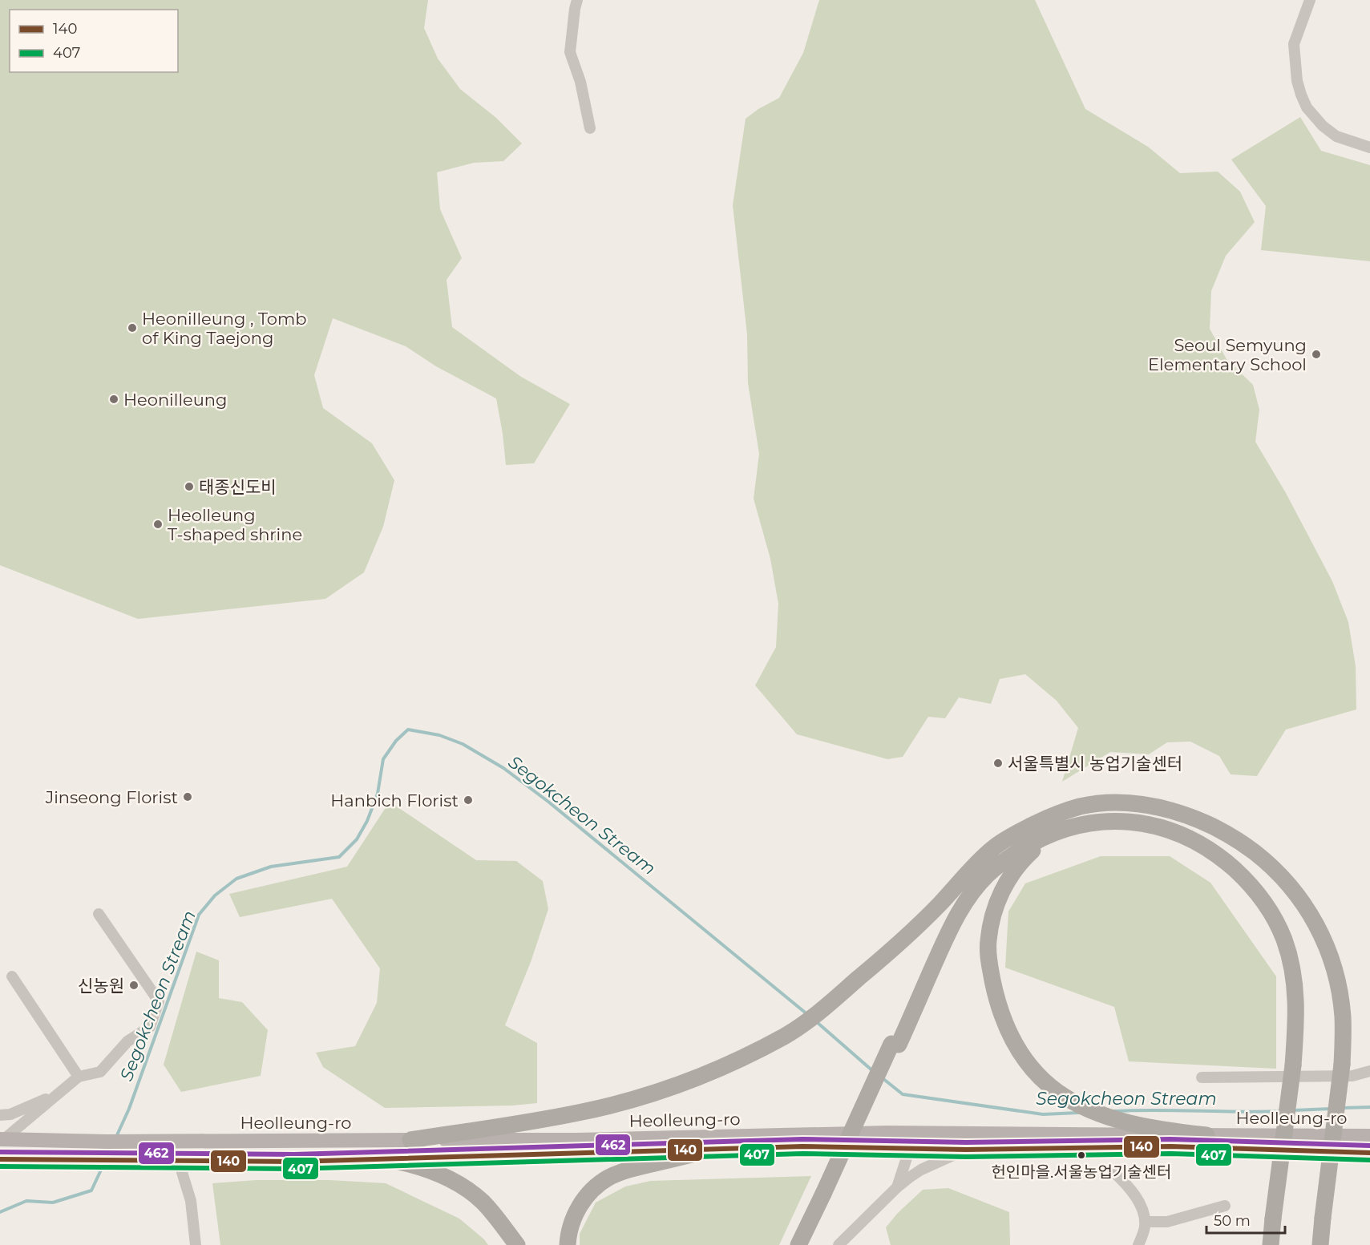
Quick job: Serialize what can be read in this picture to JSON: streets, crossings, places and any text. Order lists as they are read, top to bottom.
{
  "streets": {
    "main road": ["Heolleung-ro"]
  },
  "water": ["Segokcheon Stream"],
  "places": [
    "Heonilleung , Tomb of King Taejong",
    "Seoul Semyung Elementary School",
    "Heonilleung",
    "태종신도비",
    "Heolleung T-shaped shrine",
    "서울특별시 농업기술센터",
    "Jinseong Florist",
    "Hanbich Florist",
    "신농원",
    "헌인마을.서울농업기술센터"
  ],
  "lines": ["transit line 462", "transit line 140", "transit line 407"],
  "legend": ["140", "407"],
  "scale_bar": "50 m"
}
